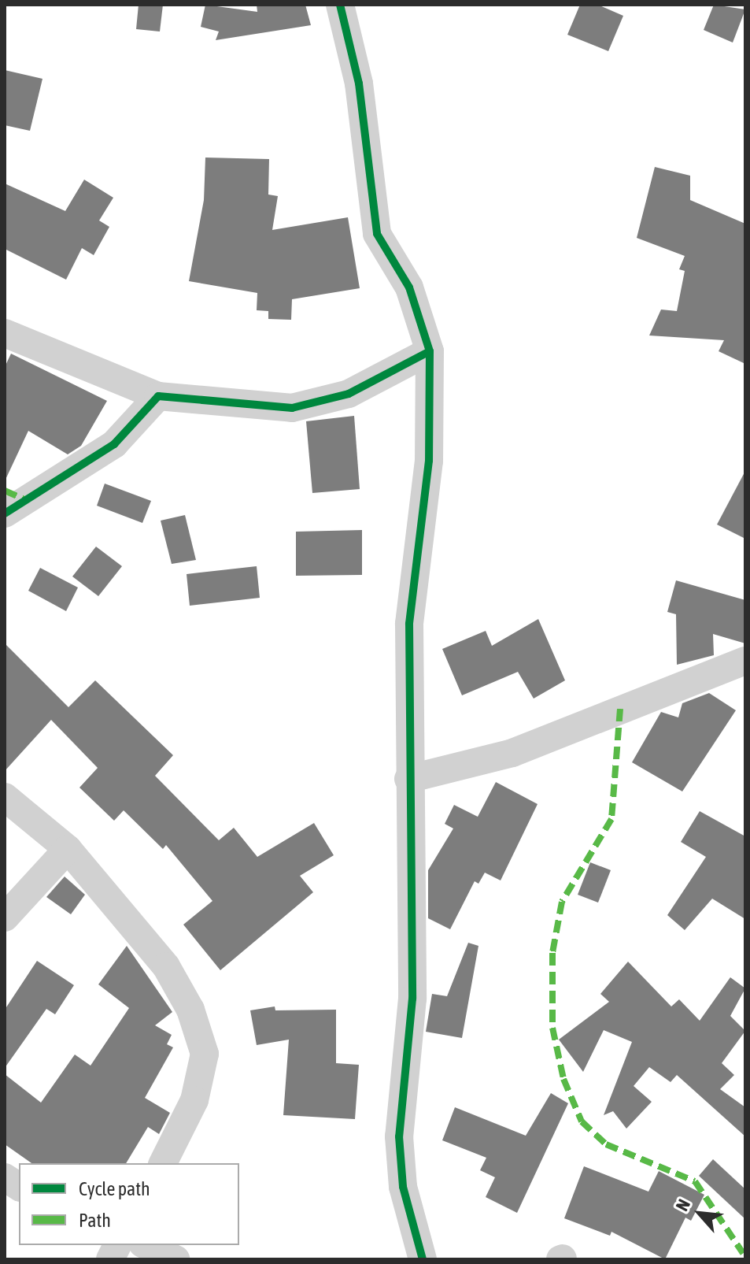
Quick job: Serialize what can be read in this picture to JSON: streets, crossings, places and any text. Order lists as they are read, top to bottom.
{
  "legend": ["Cycle path", "Path"],
  "north": "top left"
}
